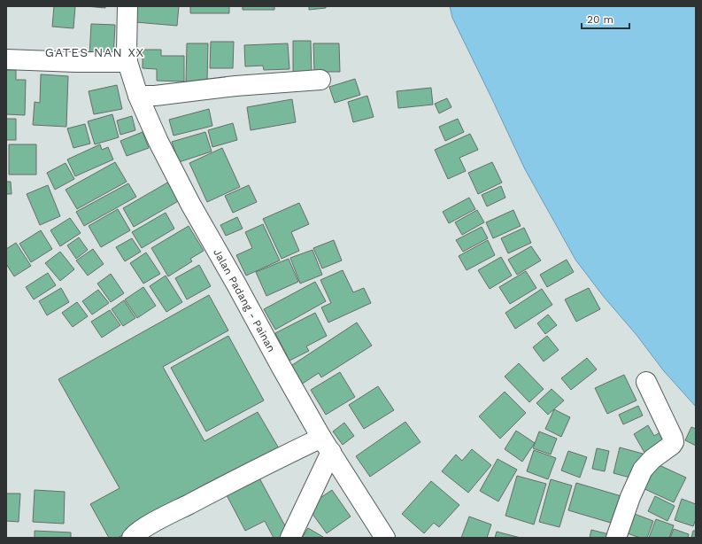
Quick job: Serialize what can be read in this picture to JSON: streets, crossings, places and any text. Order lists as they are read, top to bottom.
{
  "streets": {
    "main road": ["Jalan Padang - Painan"]
  },
  "districts": ["GATES NAN XX"],
  "scale_bar": "20 m"
}
